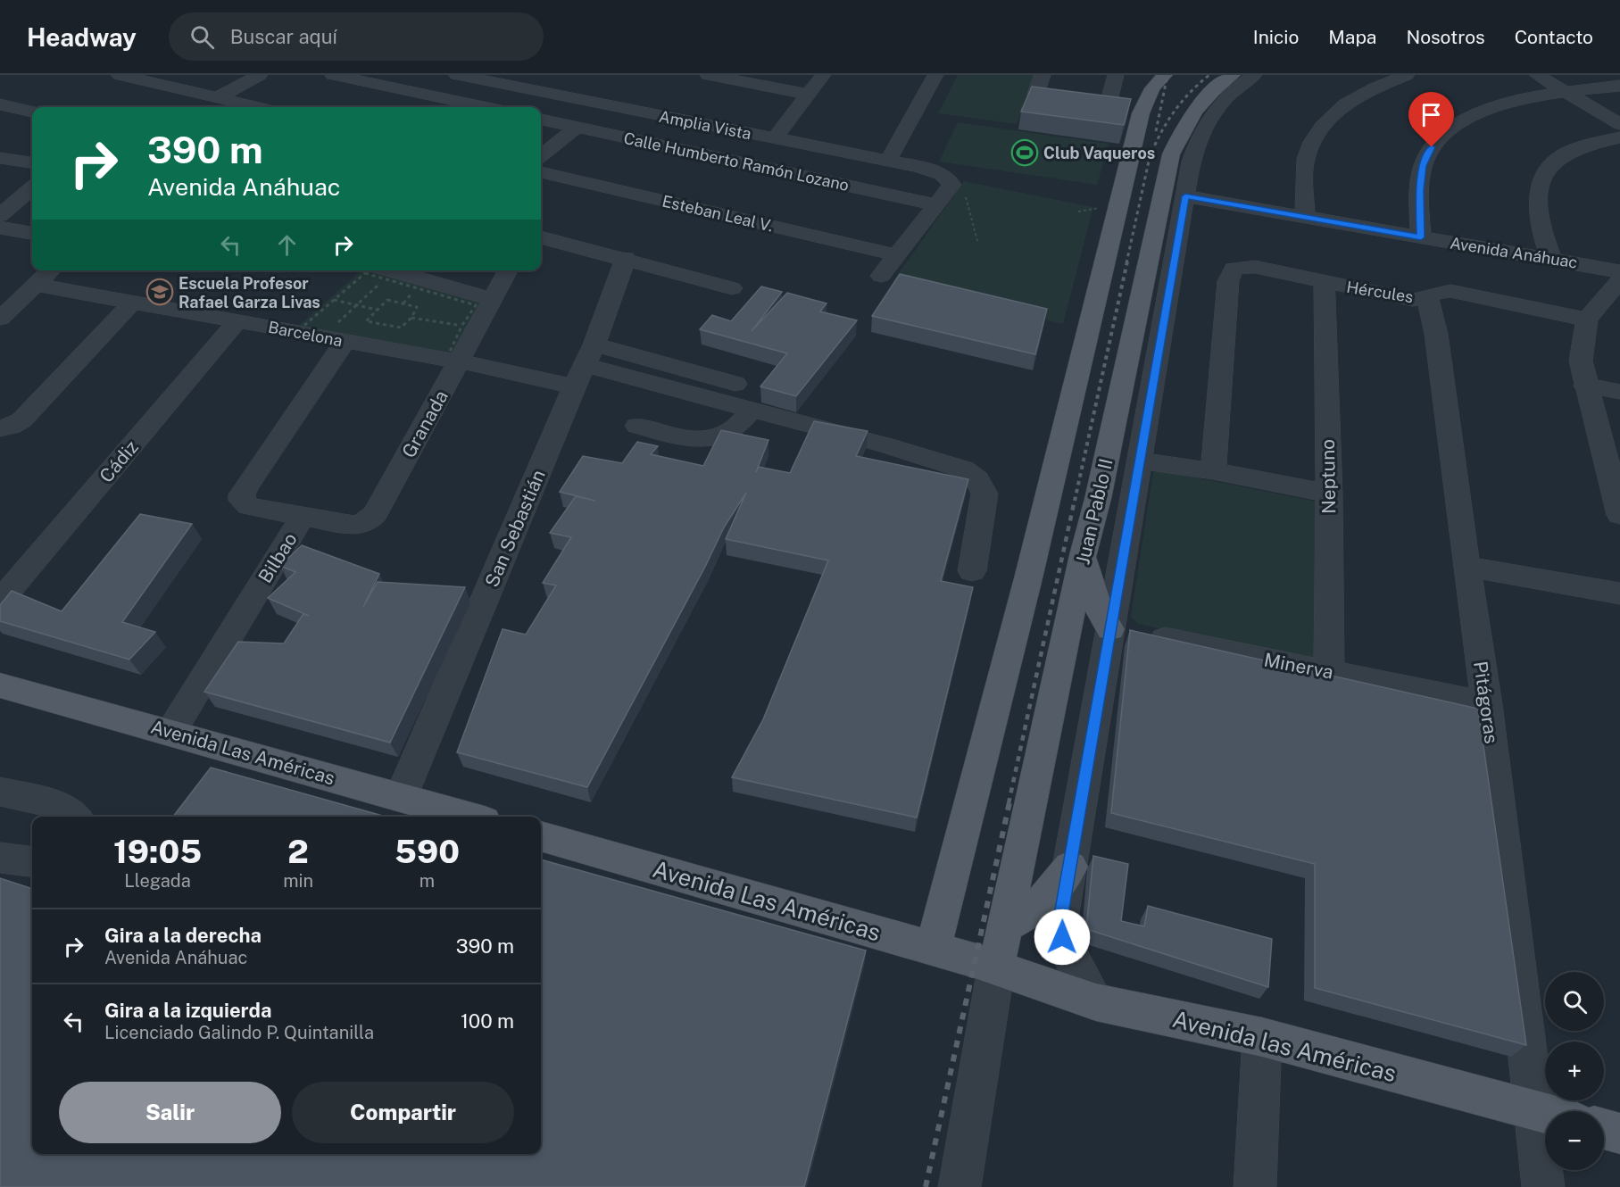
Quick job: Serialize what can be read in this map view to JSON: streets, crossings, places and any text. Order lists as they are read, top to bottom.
{
  "streets": {
    "main road": ["Juan Pablo II", "Avenida Las Américas", "Avenida las Américas"],
    "street": [
      "Amplia Vista",
      "Calle Humberto Ramón Lozano",
      "Esteban Leal V.",
      "Avenida Anáhuac",
      "Hércules",
      "Barcelona",
      "Granada",
      "Cádiz",
      "Neptuno",
      "San Sebastián",
      "Bilbao",
      "Minerva",
      "Pitágoras"
    ]
  },
  "crossings": [
    ["Hércules", "Neptuno"],
    ["Hércules", "Pitágoras"],
    ["Barcelona", "Granada"],
    ["Barcelona", "Cádiz"],
    ["Barcelona", "San Sebastián"],
    ["Barcelona", "Bilbao"],
    ["Granada", "Bilbao"],
    ["Neptuno", "Minerva"],
    ["Juan Pablo II", "Avenida Las Américas"],
    ["Juan Pablo II", "Avenida las Américas"],
    ["San Sebastián", "Avenida Las Américas"],
    ["Bilbao", "Avenida Las Américas"],
    ["Minerva", "Pitágoras"],
    ["Pitágoras", "Avenida las Américas"],
    ["Avenida Las Américas", "Avenida las Américas"]
  ],
  "places": {
    "sports": ["Club Vaqueros"],
    "school or university": ["Escuela Profesor Rafael Garza Livas"]
  },
  "page": {
    "header": "Headway",
    "search": "Buscar aquí",
    "nav": [
      "Inicio",
      "Mapa",
      "Nosotros",
      "Contacto"
    ],
    "turn": ["390 m", "Avenida Anáhuac"],
    "eta": [
      "19:05",
      "Llegada",
      "2",
      "min",
      "590",
      "m"
    ],
    "list": [
      {
        "name": "Gira a la derecha",
        "note": "Avenida Anáhuac",
        "value": "390 m"
      },
      {
        "name": "Gira a la izquierda",
        "note": "Licenciado Galindo P. Quintanilla",
        "value": "100 m"
      }
    ],
    "map_buttons": ["+", "−"],
    "buttons": ["Salir", "Compartir"]
  }
}
